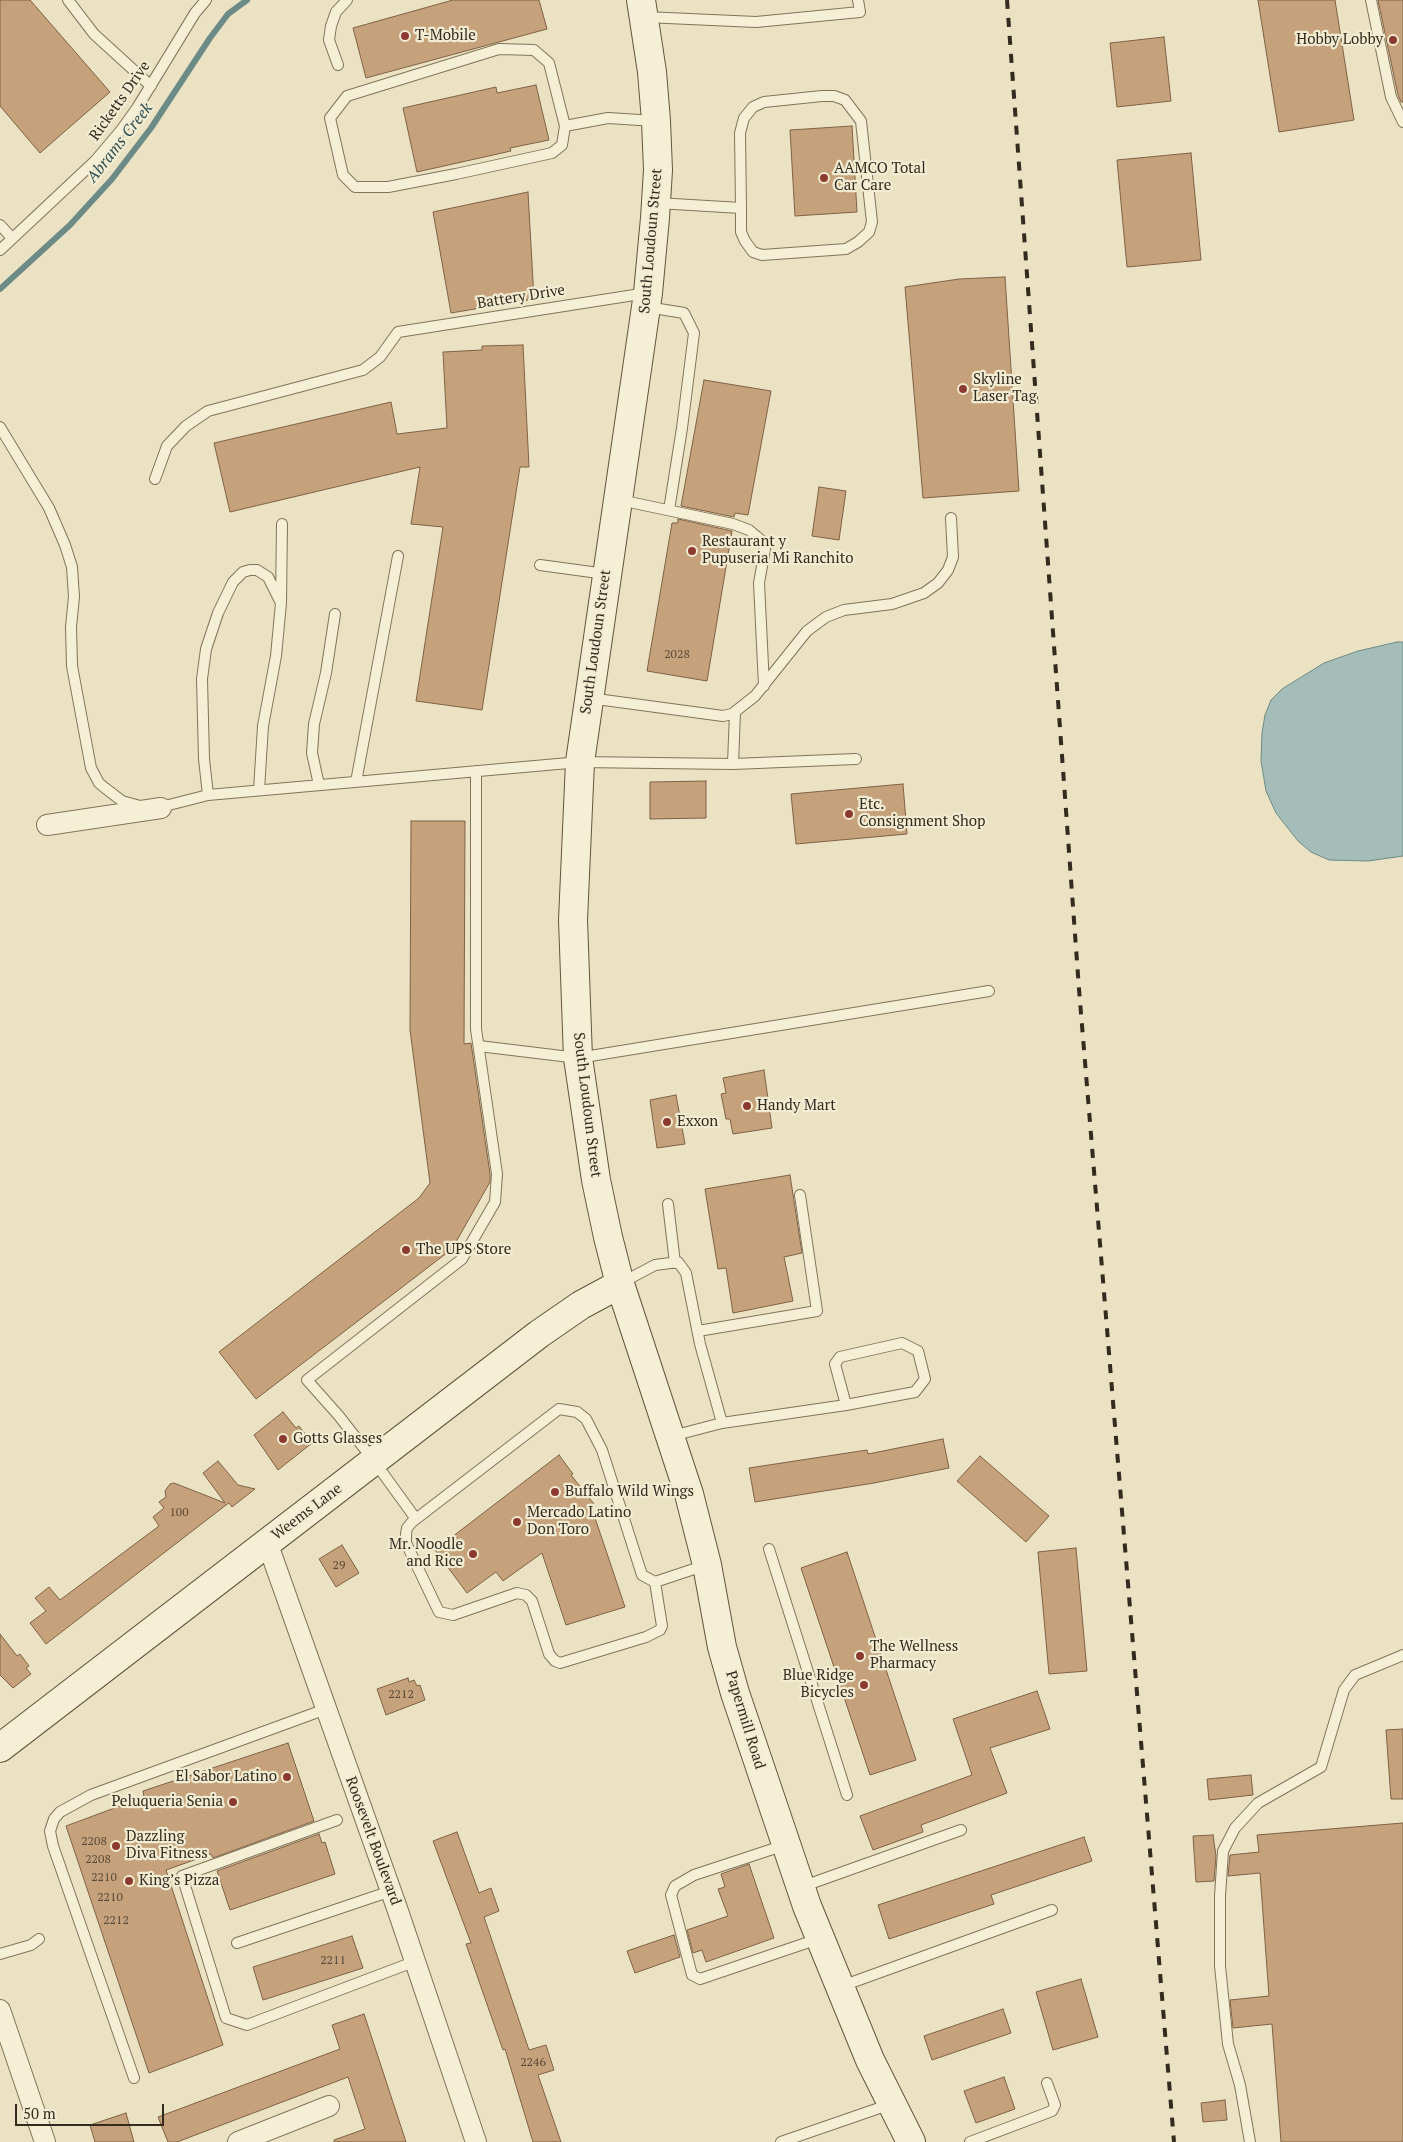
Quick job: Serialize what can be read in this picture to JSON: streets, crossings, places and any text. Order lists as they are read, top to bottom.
{
  "streets": {
    "main road": ["South Loudoun Street", "Weems Lane", "Papermill Road"],
    "street": ["Roosevelt Boulevard"],
    "lane": ["Ricketts Drive", "Battery Drive"]
  },
  "crossings": [
    ["South Loudoun Street", "Battery Drive"],
    ["South Loudoun Street", "Weems Lane"],
    ["South Loudoun Street", "Papermill Road"],
    ["Weems Lane", "Papermill Road"],
    ["Weems Lane", "Roosevelt Boulevard"]
  ],
  "water": ["Abrams Creek"],
  "places": [
    "T-Mobile",
    "Hobby Lobby",
    "AAMCO Total Car Care",
    "Skyline Laser Tag",
    "Restaurant y Pupuseria Mi Ranchito",
    "Etc. Consignment Shop",
    "Handy Mart",
    "Exxon",
    "The UPS Store",
    "Gotts Glasses",
    "Buffalo Wild Wings",
    "Mercado Latino Don Toro",
    "Mr. Noodle and Rice",
    "The Wellness Pharmacy",
    "Blue Ridge Bicycles",
    "El Sabor Latino",
    "Peluqueria Senia",
    "Dazzling Diva Fitness",
    "King’s Pizza"
  ],
  "house_numbers": [
    "2028",
    "100",
    "29",
    "2212",
    "2208",
    "2208",
    "2210",
    "2210",
    "2212",
    "2211",
    "2246"
  ],
  "scale_bar": "50 m"
}
